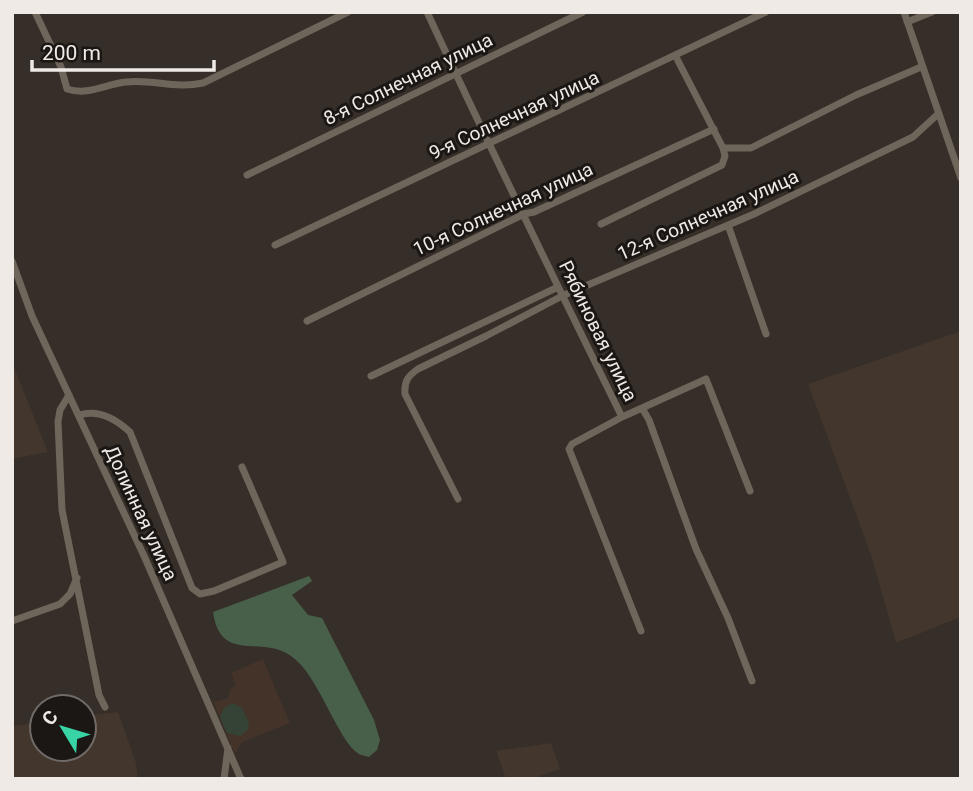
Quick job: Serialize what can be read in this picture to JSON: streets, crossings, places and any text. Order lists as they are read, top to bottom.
{
  "streets": {
    "street": [
      "8-я Солнечная улица",
      "9-я Солнечная улица",
      "10-я Солнечная улица",
      "12-я Солнечная улица",
      "Рябиновая улица",
      "Долинная улица"
    ]
  },
  "crossings": [
    ["8-я Солнечная улица", "Рябиновая улица"],
    ["9-я Солнечная улица", "Рябиновая улица"],
    ["10-я Солнечная улица", "Рябиновая улица"],
    ["12-я Солнечная улица", "Рябиновая улица"]
  ],
  "scale_bar": "200 m",
  "north": "top left"
}
